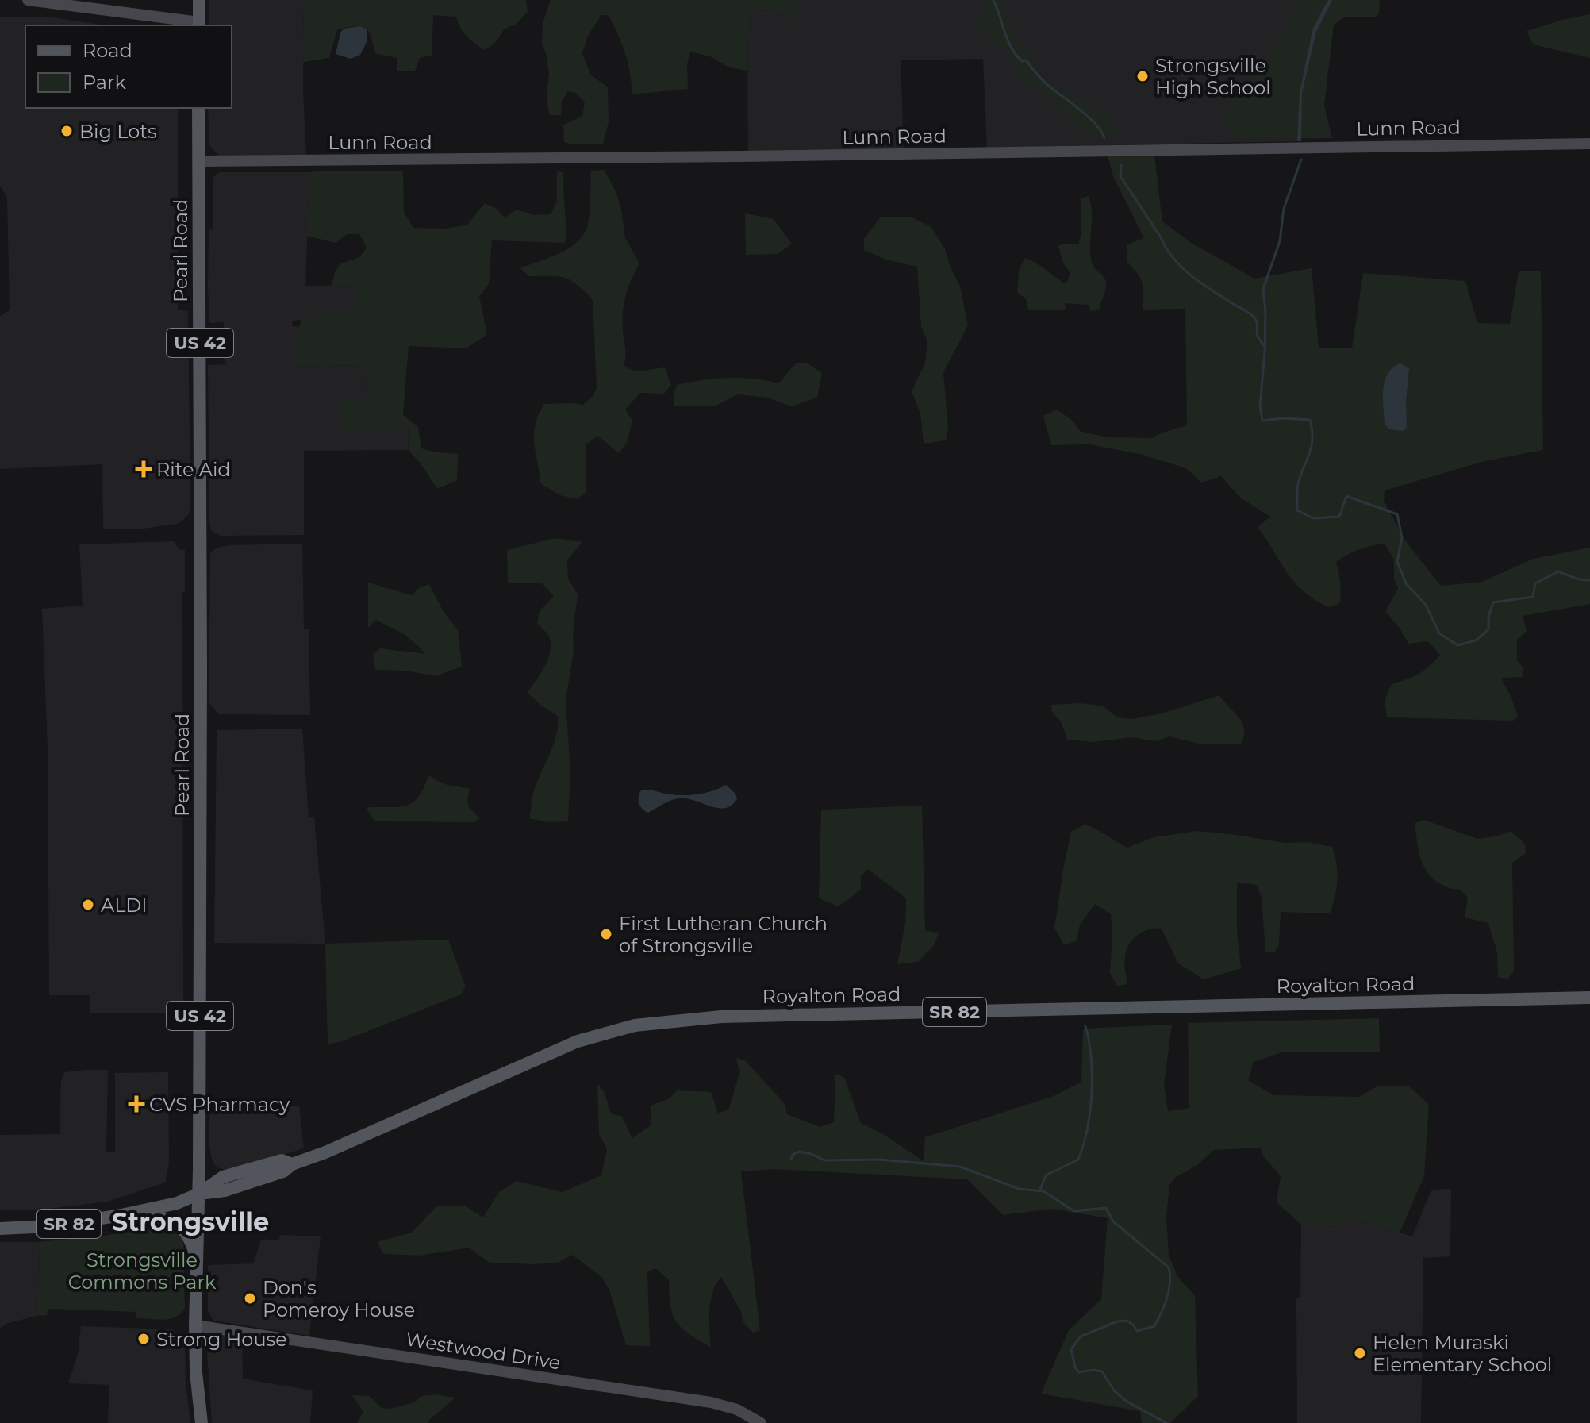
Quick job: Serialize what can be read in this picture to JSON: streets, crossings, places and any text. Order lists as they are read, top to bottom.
{
  "streets": {
    "main road": [
      "Pearl Road",
      "US 42",
      "Royalton Road",
      "SR 82"
    ],
    "street": ["Lunn Road", "Westwood Drive"]
  },
  "crossings": [
    ["Lunn Road", "Pearl Road"],
    ["Pearl Road", "Royalton Road"],
    ["Pearl Road", "Westwood Drive"]
  ],
  "districts": ["Strongsville"],
  "parks": ["Strongsville Commons Park"],
  "places": {
    "other": [
      "Strongsville High School",
      "Big Lots",
      "ALDI",
      "First Lutheran Church of Strongsville",
      "Don's Pomeroy House",
      "Strong House",
      "Helen Muraski Elementary School"
    ],
    "health": ["Rite Aid", "CVS Pharmacy"]
  },
  "legend": ["Road", "Park"]
}
